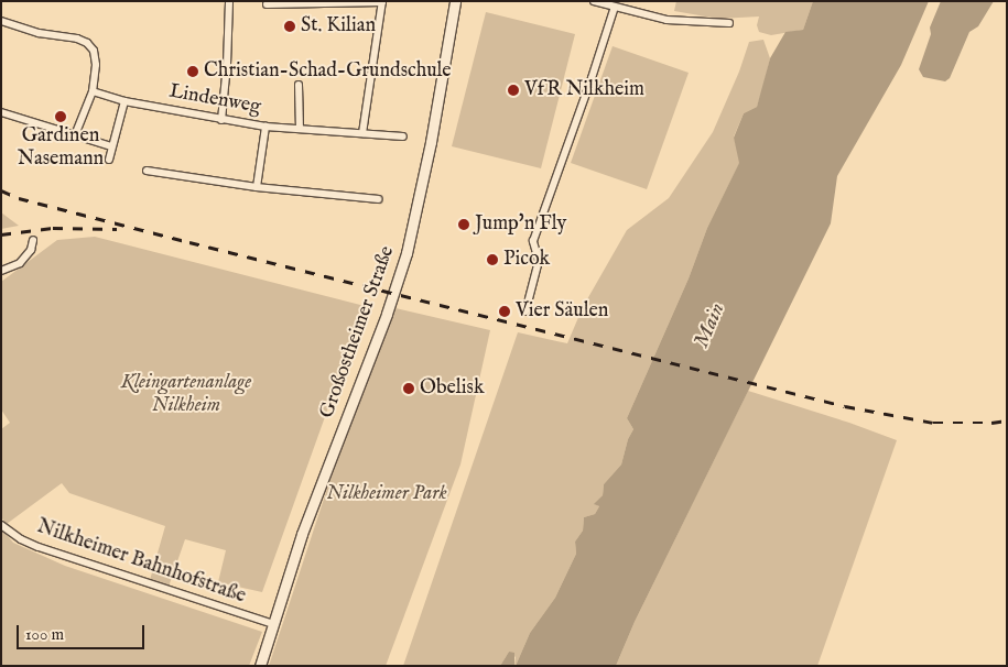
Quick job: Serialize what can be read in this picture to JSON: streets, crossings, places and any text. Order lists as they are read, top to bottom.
{
  "streets": {
    "main road": ["Großostheimer Straße"],
    "street": ["Lindenweg", "Nilkheimer Bahnhofstraße"]
  },
  "crossings": [
    ["Großostheimer Straße", "Nilkheimer Bahnhofstraße"]
  ],
  "water": ["Main"],
  "parks": ["Kleingartenanlage Nilkheim", "Nilkheimer Park"],
  "places": [
    "St. Kilian",
    "Christian-Schad-Grundschule",
    "VfR Nilkheim",
    "Gardinen Nasemann",
    "Jump'n Fly",
    "Picok",
    "Vier Säulen",
    "Obelisk"
  ],
  "scale_bar": "100 m"
}
